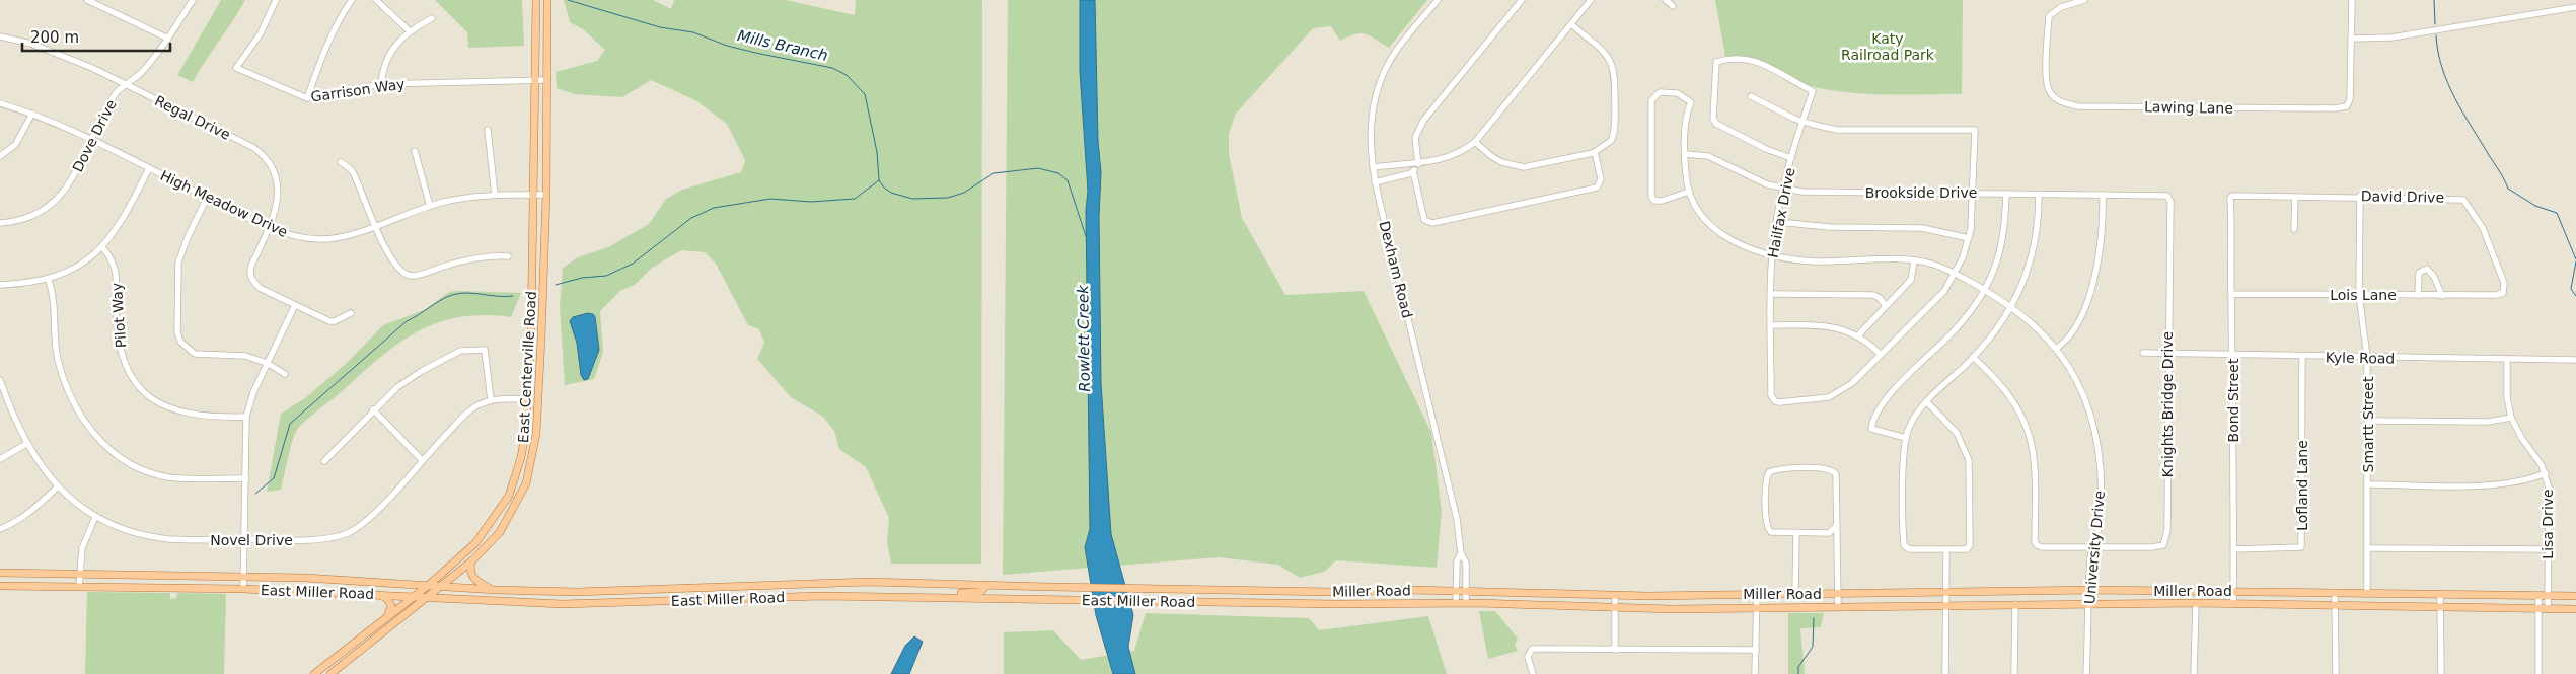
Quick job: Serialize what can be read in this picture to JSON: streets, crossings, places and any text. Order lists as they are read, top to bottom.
{
  "streets": {
    "main road": ["East Centerville Road", "Miller Road", "East Miller Road"],
    "street": [
      "Garrison Way",
      "Lawing Lane",
      "Regal Drive",
      "Dove Drive",
      "Brookside Drive",
      "David Drive",
      "High Meadow Drive",
      "Hailfax Drive",
      "Dexham Road",
      "Lois Lane",
      "Pilot Way",
      "Kyle Road",
      "Bond Street",
      "Knights Bridge Drive",
      "Smartt Street",
      "Lofland Lane",
      "Lisa Drive",
      "Novel Drive",
      "University Drive"
    ]
  },
  "crossings": [
    ["Garrison Way", "East Centerville Road"],
    ["Regal Drive", "Dove Drive"],
    ["Regal Drive", "High Meadow Drive"],
    ["Dove Drive", "High Meadow Drive"],
    ["Brookside Drive", "Hailfax Drive"],
    ["Brookside Drive", "Knights Bridge Drive"],
    ["David Drive", "Lois Lane"],
    ["David Drive", "Bond Street"],
    ["David Drive", "Smartt Street"],
    ["High Meadow Drive", "East Centerville Road"],
    ["Hailfax Drive", "University Drive"],
    ["Dexham Road", "Miller Road"],
    ["Dexham Road", "East Miller Road"],
    ["Lois Lane", "Bond Street"],
    ["Lois Lane", "Smartt Street"],
    ["Kyle Road", "Bond Street"],
    ["Kyle Road", "Knights Bridge Drive"],
    ["Kyle Road", "Smartt Street"],
    ["Kyle Road", "Lofland Lane"],
    ["Kyle Road", "Lisa Drive"],
    ["East Centerville Road", "Novel Drive"],
    ["East Centerville Road", "East Miller Road"],
    ["Bond Street", "Lofland Lane"],
    ["Bond Street", "Miller Road"],
    ["Knights Bridge Drive", "University Drive"],
    ["Smartt Street", "Miller Road"],
    ["Lisa Drive", "Miller Road"],
    ["University Drive", "Miller Road"],
    ["Miller Road", "East Miller Road"]
  ],
  "water": ["Mills Branch", "Rowlett Creek"],
  "parks": ["Katy Railroad Park"],
  "scale_bar": "200 m"
}
